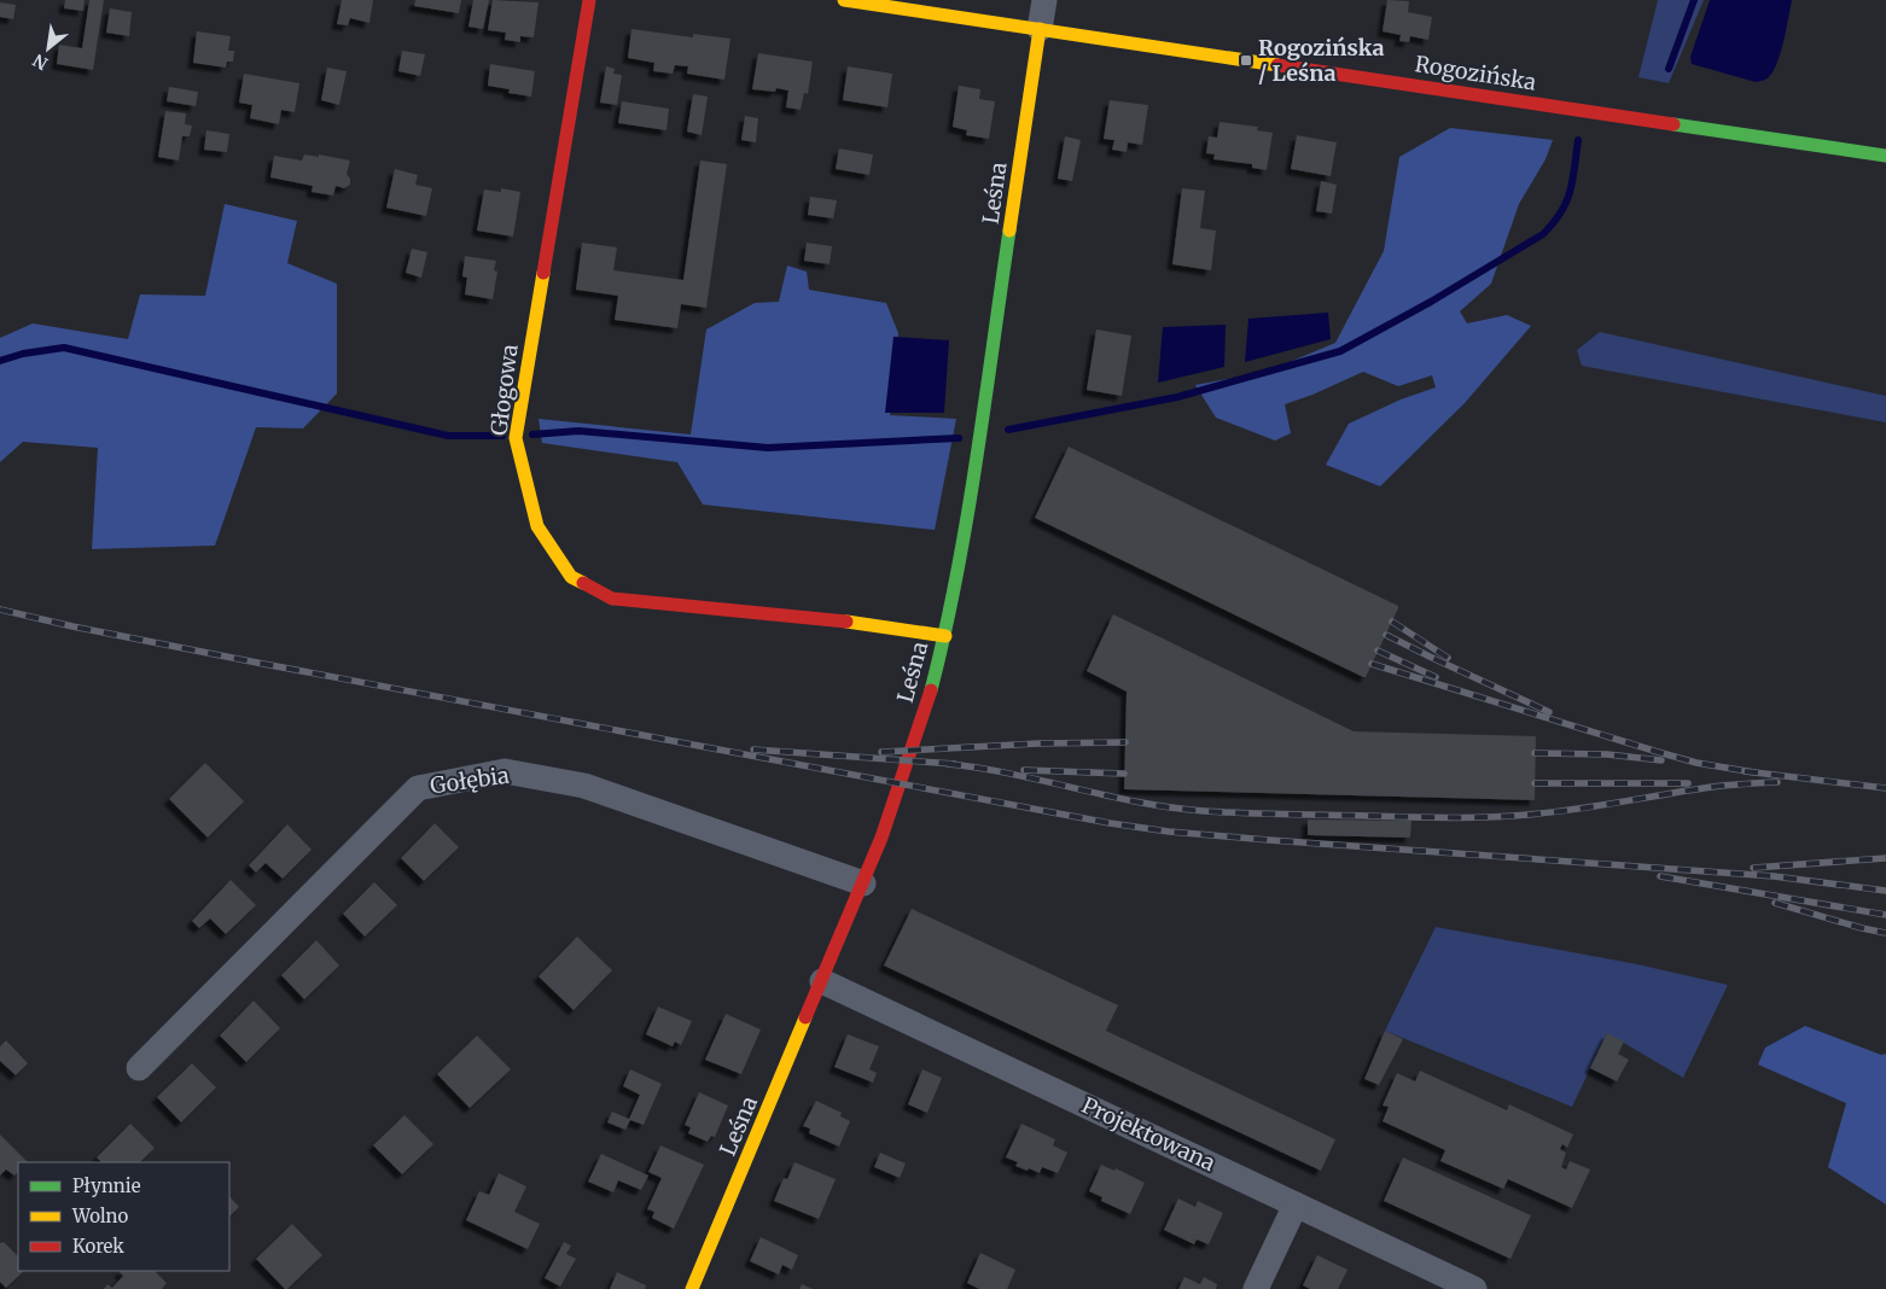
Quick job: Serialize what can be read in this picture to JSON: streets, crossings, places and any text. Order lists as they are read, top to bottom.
{
  "streets": {
    "street": [
      "Rogozińska",
      "Leśna",
      "Głogowa",
      "Gołębia",
      "Projektowana"
    ]
  },
  "crossings": [
    ["Rogozińska", "Leśna"],
    ["Leśna", "Głogowa"],
    ["Leśna", "Gołębia"],
    ["Leśna", "Projektowana"]
  ],
  "places": {
    "transit": ["Rogozińska / Leśna"]
  },
  "legend": ["Płynnie", "Wolno", "Korek"],
  "north": "bottom left"
}
